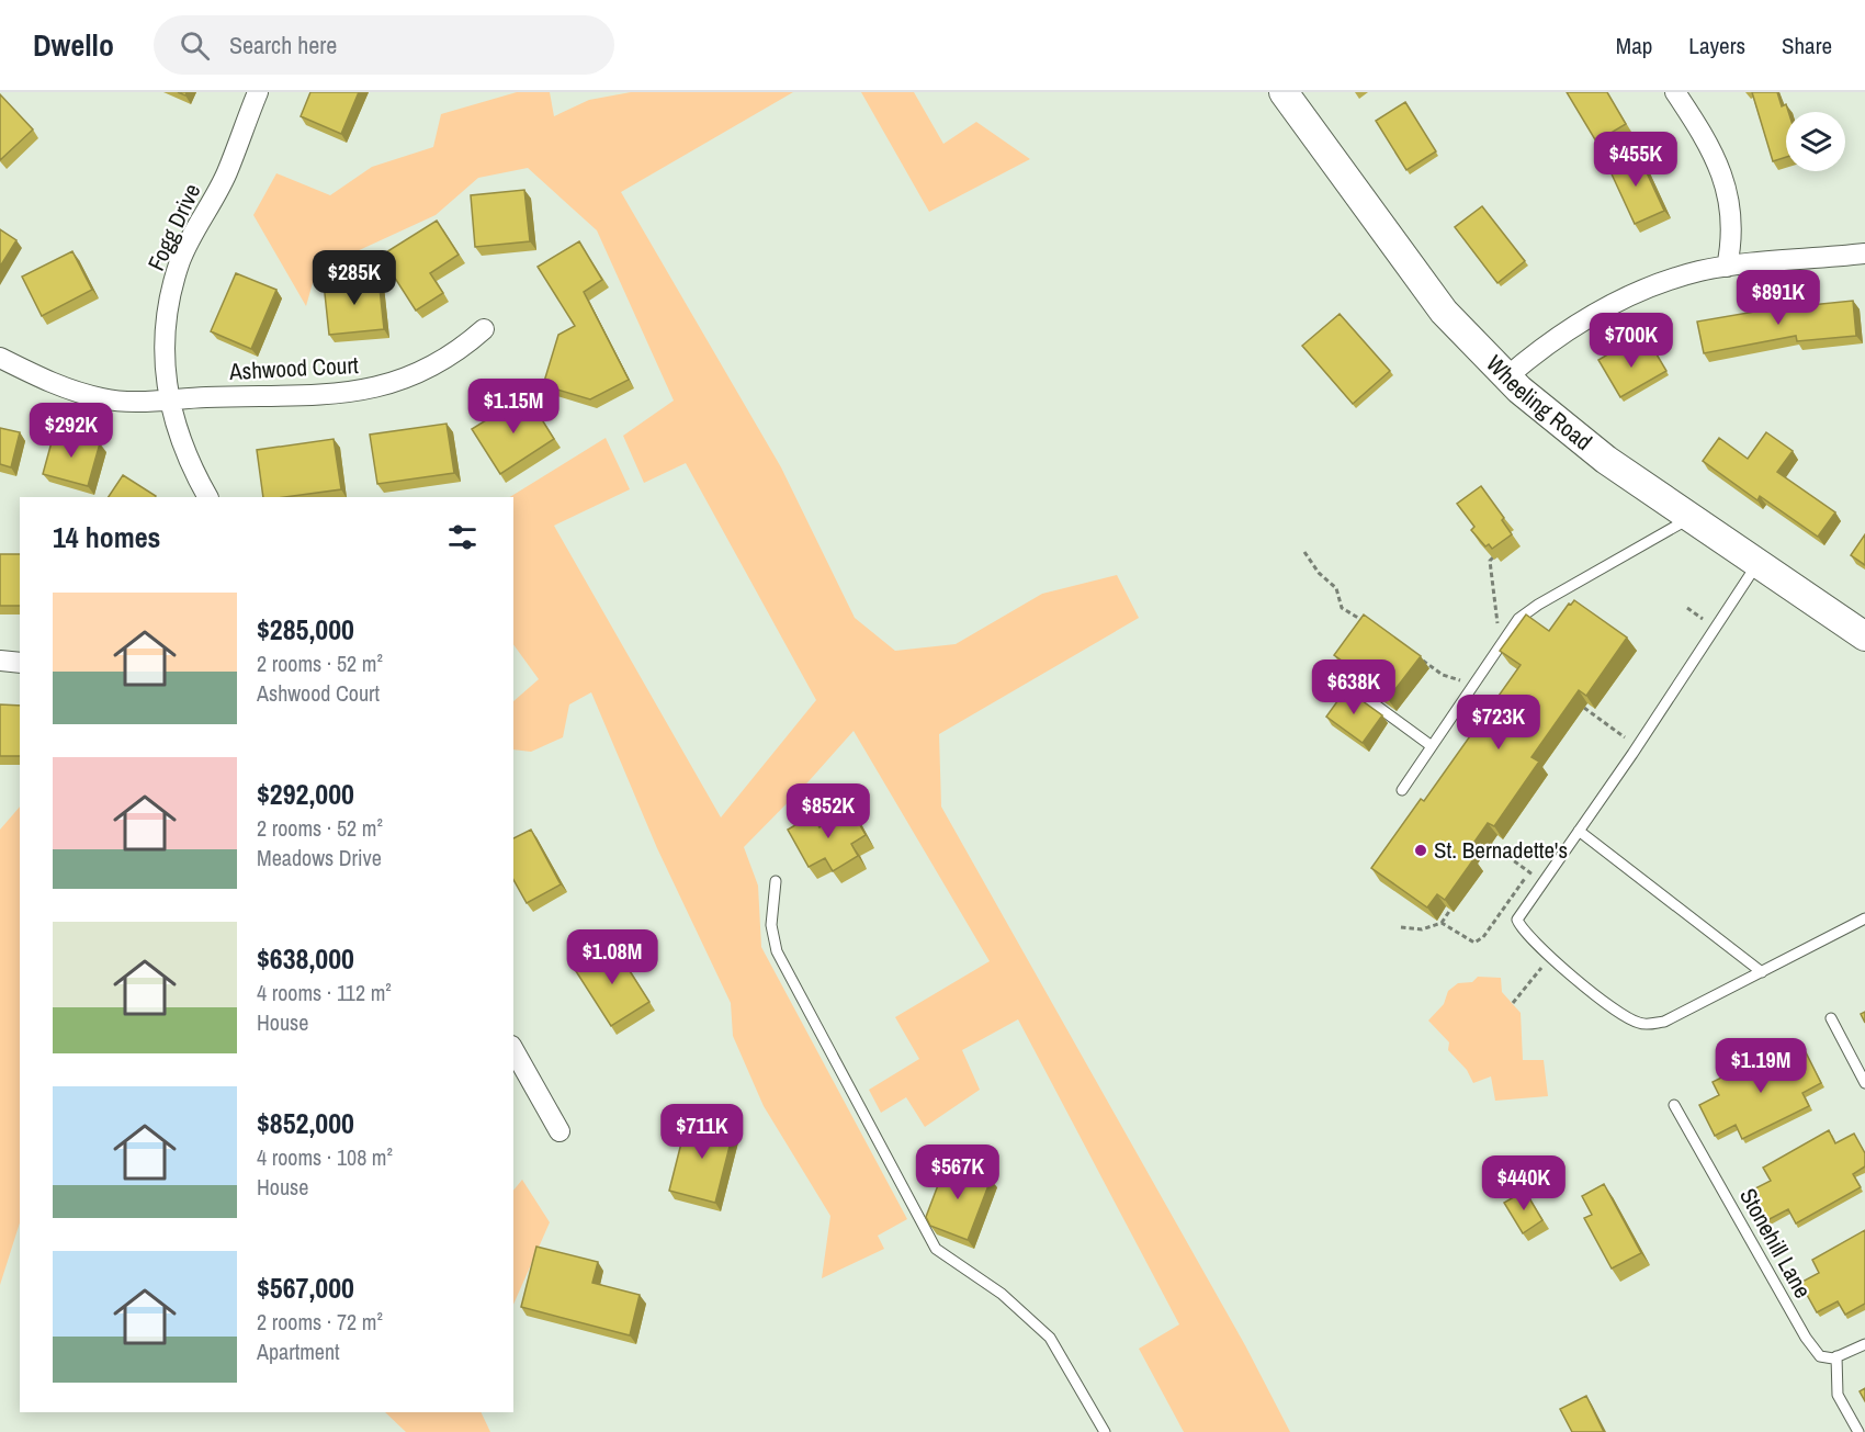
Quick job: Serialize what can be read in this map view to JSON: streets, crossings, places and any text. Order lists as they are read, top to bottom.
{
  "streets": {
    "street": ["Fogg Drive", "Ashwood Court", "Wheeling Road"],
    "lane": ["Stonehill Lane"]
  },
  "crossings": [
    ["Fogg Drive", "Ashwood Court"]
  ],
  "places": ["St. Bernadette's"],
  "page": {
    "header": "Dwello",
    "search": "Search here",
    "nav": ["Map", "Layers", "Share"],
    "price": [
      "$455K",
      "$285K",
      "$891K",
      "$700K",
      "$1.15M",
      "$292K",
      "$638K",
      "$723K",
      "$852K",
      "$1.08M",
      "$1.19M",
      "$711K",
      "$567K",
      "$440K"
    ],
    "heading": "14 homes",
    "list": [
      {
        "name": "$285,000",
        "note": "2 rooms · 52 m² · Ashwood Court"
      },
      {
        "name": "$292,000",
        "note": "2 rooms · 52 m² · Meadows Drive"
      },
      {
        "name": "$638,000",
        "note": "4 rooms · 112 m² · House"
      },
      {
        "name": "$852,000",
        "note": "4 rooms · 108 m² · House"
      },
      {
        "name": "$567,000",
        "note": "2 rooms · 72 m² · Apartment"
      }
    ]
  }
}
